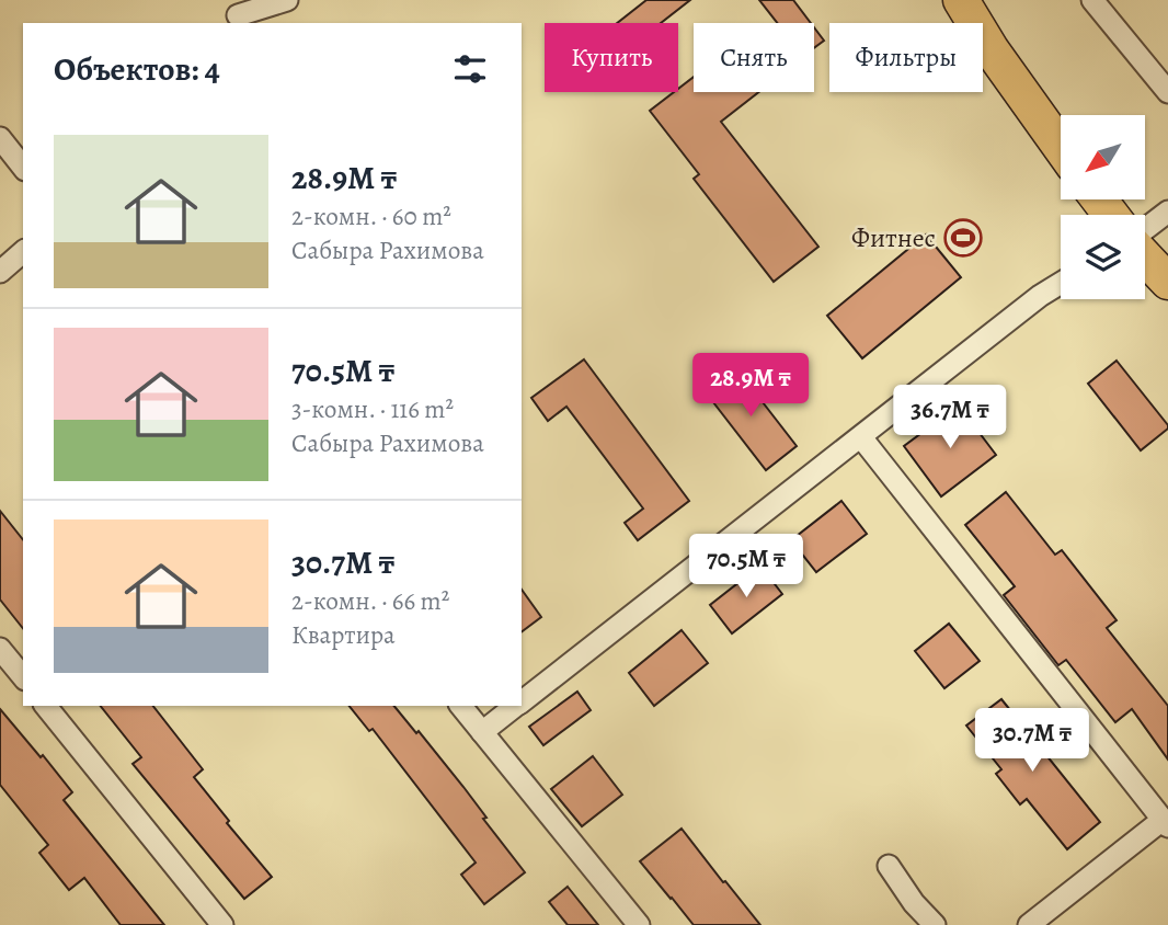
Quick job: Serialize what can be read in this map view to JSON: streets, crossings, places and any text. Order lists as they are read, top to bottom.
{
  "places": {
    "sports": ["Фитнес"]
  },
  "north": "bottom left",
  "page": {
    "chip": ["Купить", "Снять", "Фильтры"],
    "heading": "Объектов: 4",
    "list": [
      {
        "name": "28.9M ₸",
        "note": "2-комн. · 60 m² · Сабыра Рахимова"
      },
      {
        "name": "70.5M ₸",
        "note": "3-комн. · 116 m² · Сабыра Рахимова"
      },
      {
        "name": "30.7M ₸",
        "note": "2-комн. · 66 m² · Квартира"
      }
    ],
    "price": [
      "28.9M ₸",
      "36.7M ₸",
      "70.5M ₸",
      "30.7M ₸"
    ]
  }
}
